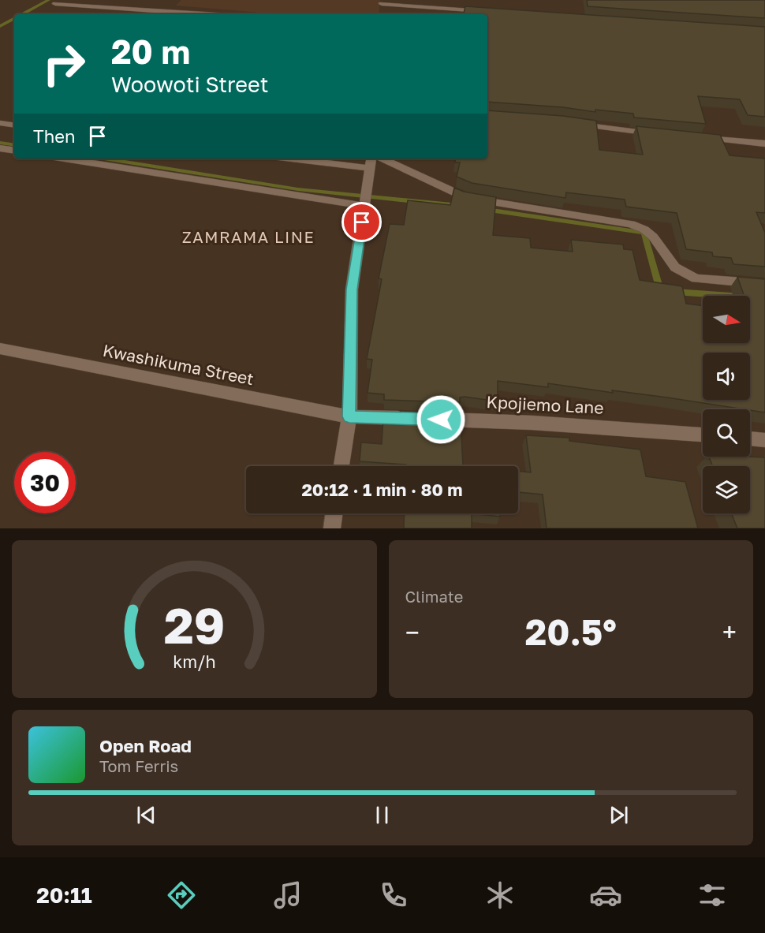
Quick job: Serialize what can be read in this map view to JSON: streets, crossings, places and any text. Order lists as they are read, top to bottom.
{
  "streets": {
    "street": ["Kwashikuma Street", "Kpojiemo Lane"]
  },
  "districts": ["ZAMRAMA LINE"],
  "north": "right",
  "page": {
    "turn": ["20 m", "Woowoti Street"],
    "then": "Then",
    "limit": "30",
    "trip": "20:12 · 1 min · 80 m",
    "tile": "Climate",
    "heat": ["−", "20.5°", "+"],
    "song": ["Open Road", "Tom Ferris"],
    "tabs": "20:11",
    "gauge": ["29", "km/h"]
  }
}
